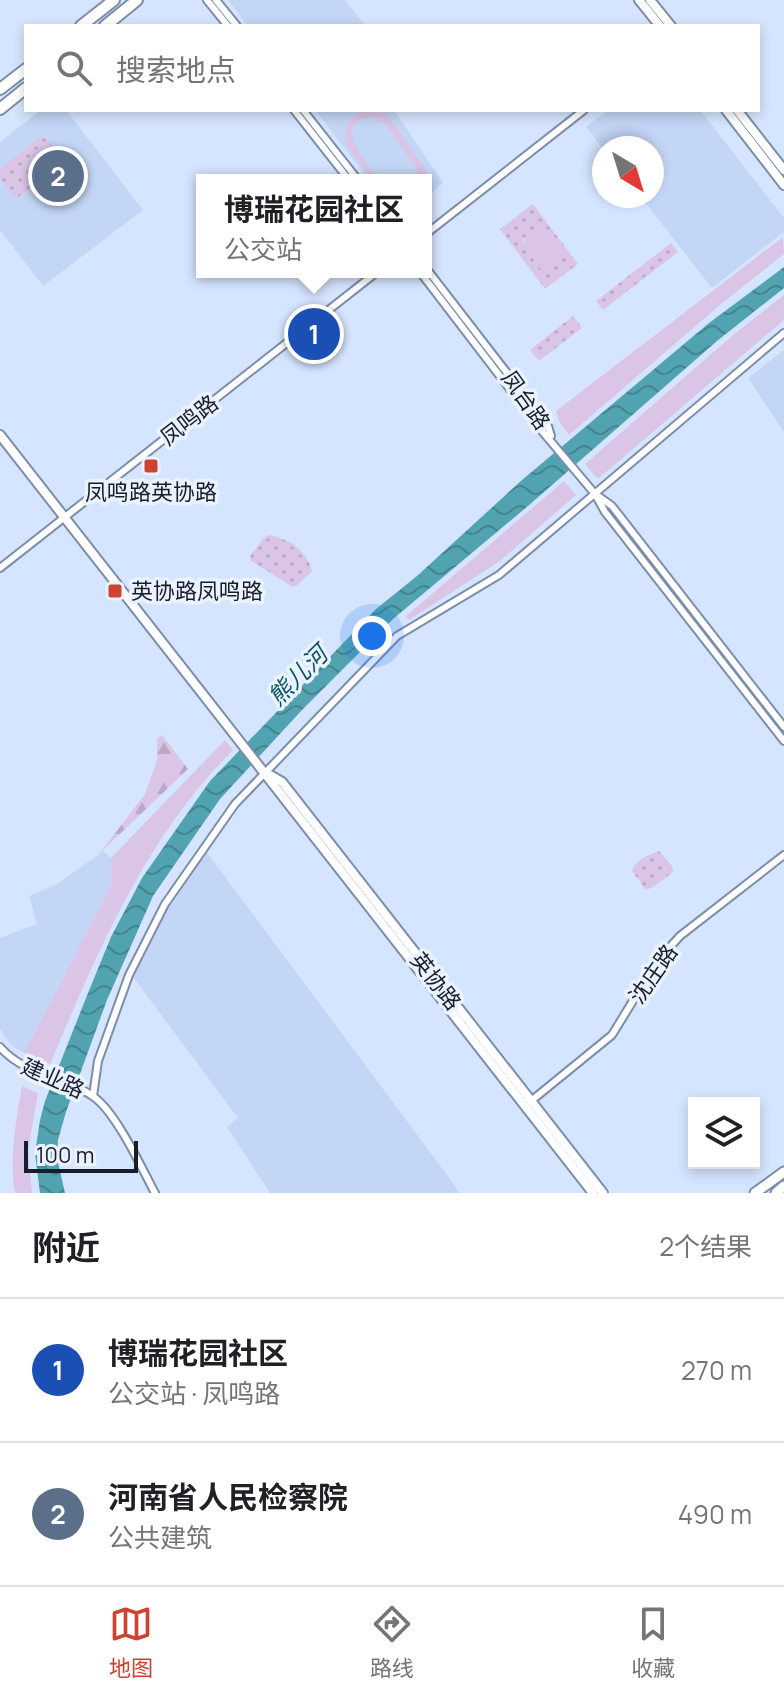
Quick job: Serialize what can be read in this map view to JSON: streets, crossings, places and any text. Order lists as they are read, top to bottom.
{
  "streets": {
    "street": [
      "凤台路",
      "凤鸣路",
      "沈庄路",
      "英协路",
      "建业路"
    ]
  },
  "crossings": [
    ["凤鸣路", "英协路"],
    ["沈庄路", "英协路"]
  ],
  "water": ["熊儿河"],
  "places": {
    "transit": ["凤鸣路英协路", "英协路凤鸣路"]
  },
  "scale_bar": "100 m",
  "north": "bottom right",
  "page": {
    "search": "搜索地点",
    "pins": ["2", "1"],
    "popup": ["博瑞花园社区", "公交站"],
    "scale": "100 m",
    "heading": ["附近", "2个结果"],
    "list": [
      {
        "mark": "1",
        "name": "博瑞花园社区",
        "note": "公交站 · 凤鸣路",
        "value": "270 m"
      },
      {
        "mark": "2",
        "name": "河南省人民检察院",
        "note": "公共建筑",
        "value": "490 m"
      }
    ],
    "nav": ["地图", "路线", "收藏"]
  }
}
